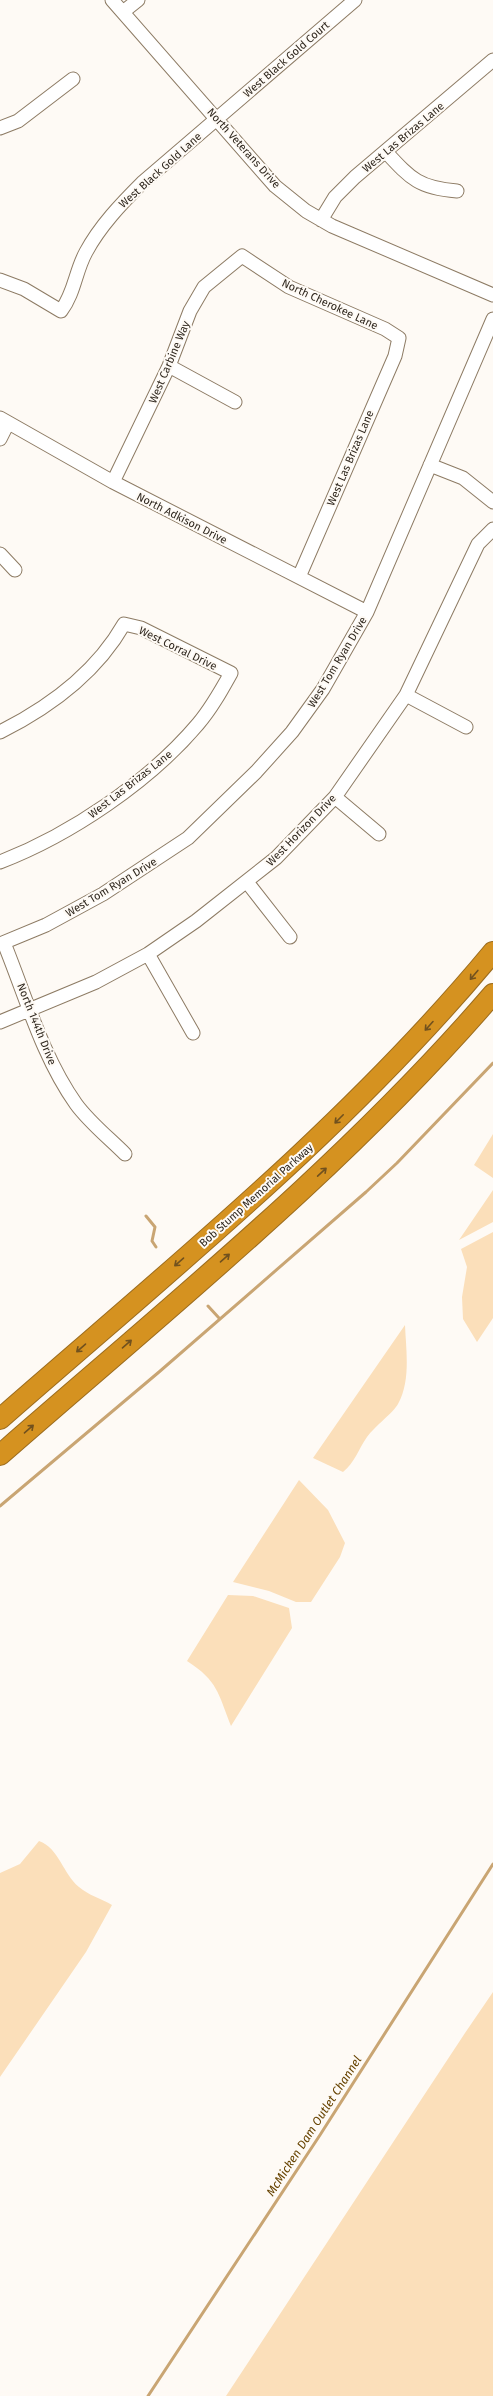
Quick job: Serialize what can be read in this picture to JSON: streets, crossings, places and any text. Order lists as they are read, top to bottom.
{
  "streets": {
    "highway": ["Bob Stump Memorial Parkway"],
    "street": [
      "West Black Gold Court",
      "West Las Brizas Lane",
      "North Veterans Drive",
      "West Black Gold Lane",
      "North Cherokee Lane",
      "West Carbine Way",
      "North Adkison Drive",
      "West Corral Drive",
      "West Tom Ryan Drive",
      "West Horizon Drive",
      "North 144th Drive"
    ]
  },
  "crossings": [
    ["West Black Gold Court", "North Veterans Drive"],
    ["West Black Gold Court", "West Black Gold Lane"],
    ["West Las Brizas Lane", "North Veterans Drive"],
    ["West Las Brizas Lane", "North Cherokee Lane"],
    ["West Las Brizas Lane", "North Adkison Drive"],
    ["West Las Brizas Lane", "West Corral Drive"],
    ["North Veterans Drive", "West Black Gold Lane"],
    ["North Cherokee Lane", "West Carbine Way"],
    ["West Carbine Way", "North Adkison Drive"],
    ["North Adkison Drive", "West Tom Ryan Drive"],
    ["West Tom Ryan Drive", "North 144th Drive"],
    ["West Horizon Drive", "North 144th Drive"]
  ],
  "water": ["McMicken Dam Outlet Channel"]
}
